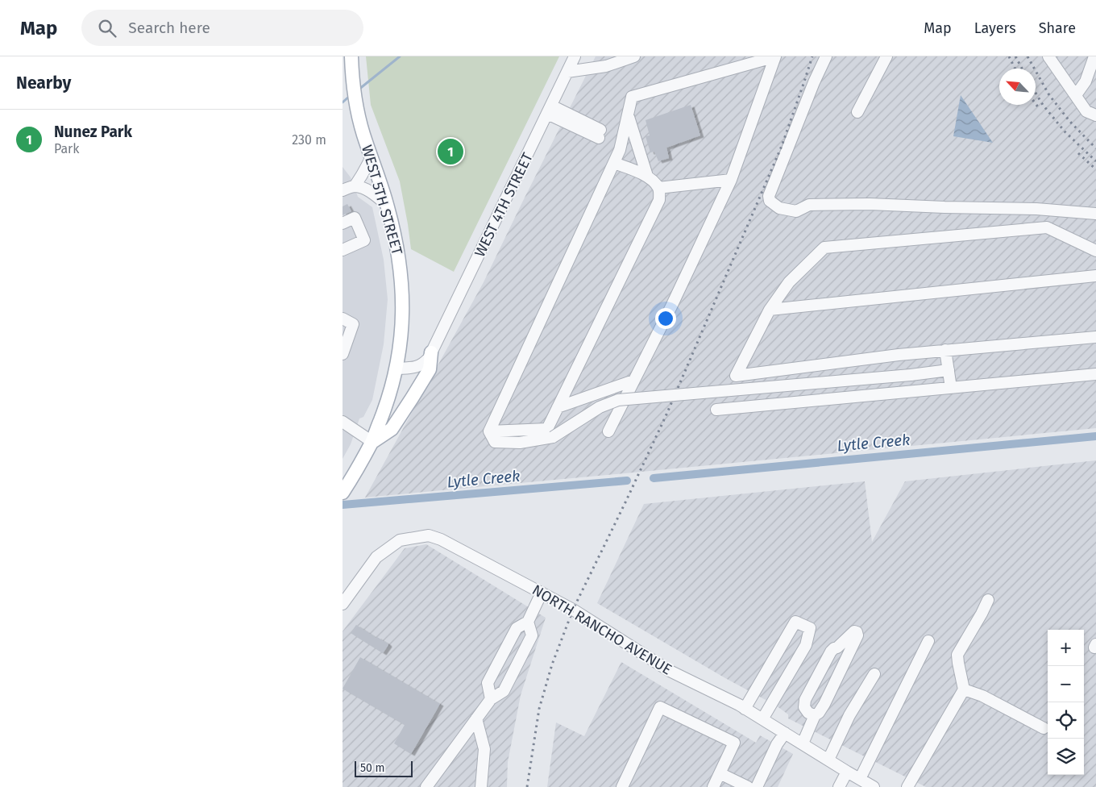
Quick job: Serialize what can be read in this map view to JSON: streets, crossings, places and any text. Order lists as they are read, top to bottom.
{
  "streets": {
    "main road": ["WEST 5TH STREET"],
    "street": ["WEST 4TH STREET", "NORTH RANCHO AVENUE"]
  },
  "crossings": [
    ["WEST 5TH STREET", "WEST 4TH STREET"]
  ],
  "water": ["Lytle Creek"],
  "scale_bar": "50 m",
  "north": "top left",
  "page": {
    "header": "Map",
    "search": "Search here",
    "nav": ["Map", "Layers", "Share"],
    "heading": "Nearby",
    "list": [
      {
        "mark": "1",
        "name": "Nunez Park",
        "note": "Park",
        "value": "230 m"
      }
    ],
    "pins": "1",
    "map_buttons": ["+", "−"],
    "scale": "50 m"
  }
}
